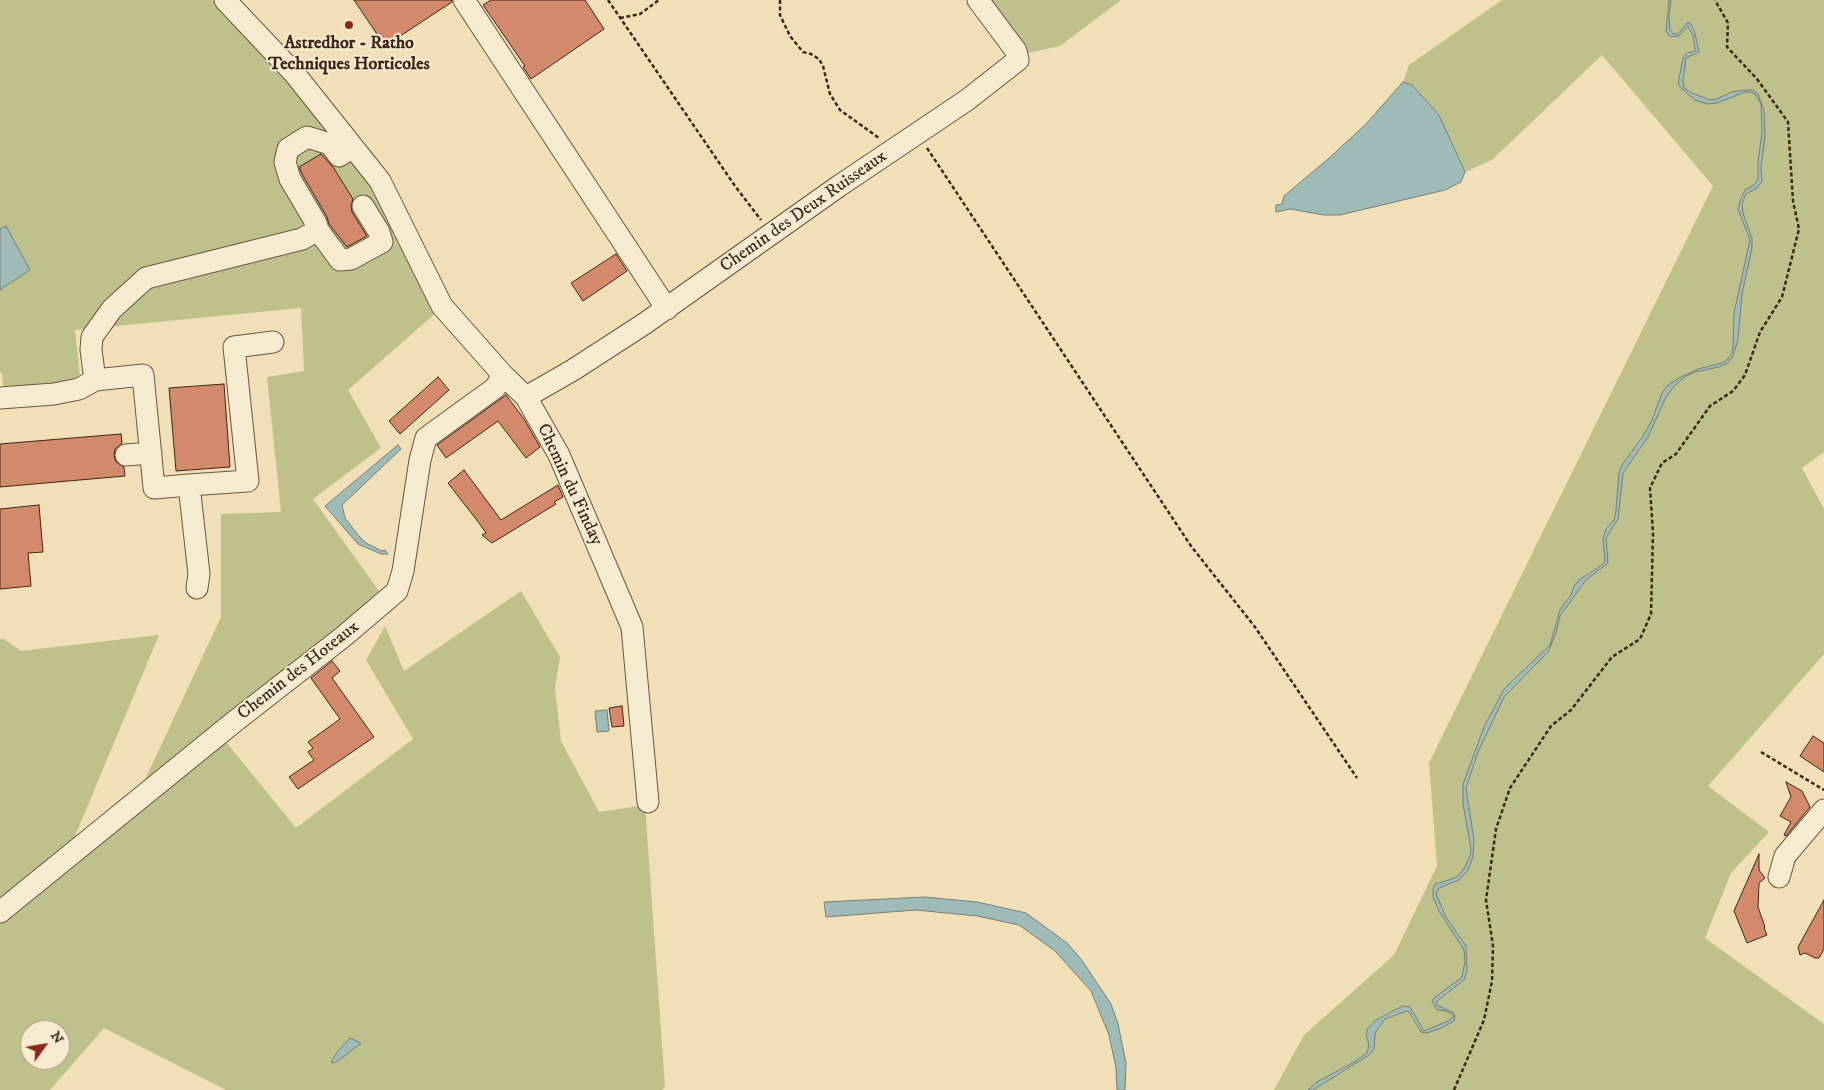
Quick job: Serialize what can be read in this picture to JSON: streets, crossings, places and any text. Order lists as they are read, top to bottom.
{
  "streets": {
    "street": ["Chemin des Deux Ruisseaux", "Chemin du Finday", "Chemin des Hoteaux"]
  },
  "crossings": [
    ["Chemin des Deux Ruisseaux", "Chemin du Finday"],
    ["Chemin du Finday", "Chemin des Hoteaux"]
  ],
  "places": ["Astredhor - Ratho Techniques Horticoles"],
  "north": "top right"
}
